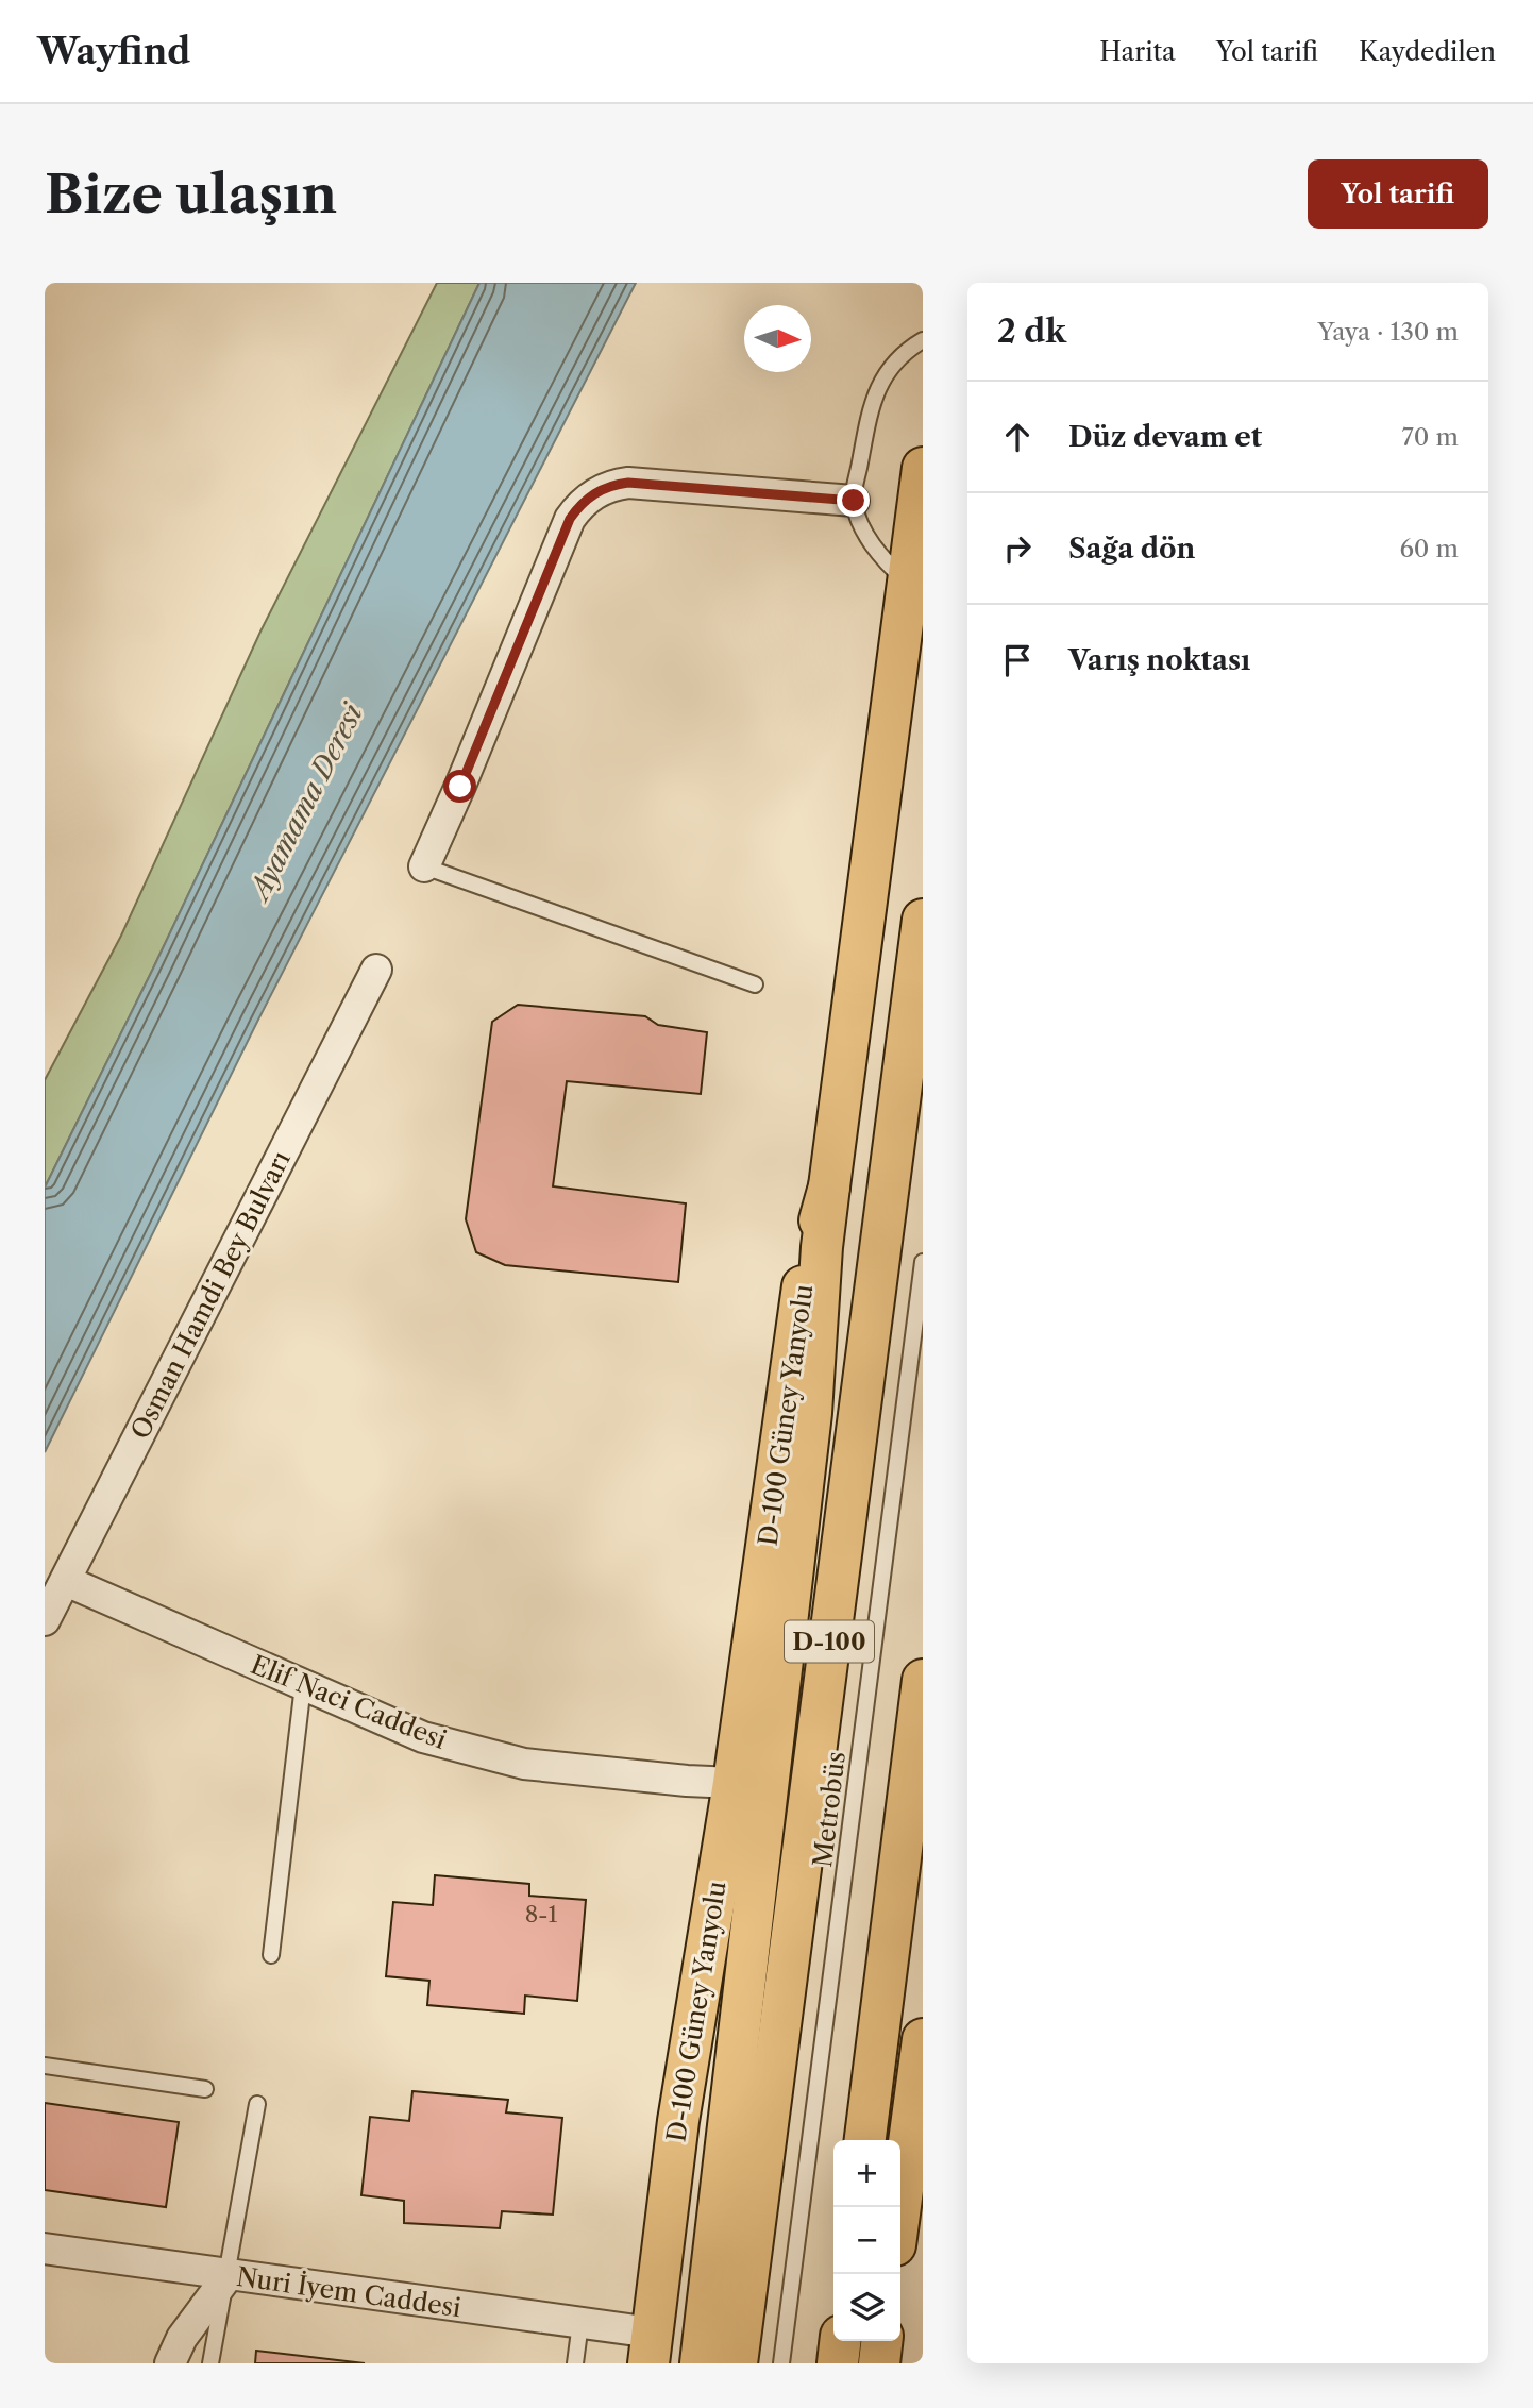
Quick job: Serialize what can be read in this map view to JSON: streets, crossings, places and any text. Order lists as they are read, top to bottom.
{
  "streets": {
    "main road": ["D-100 Güney Yanyolu", "D-100"],
    "street": ["Osman Hamdi Bey Bulvarı", "Elif Naci Caddesi", "Nuri İyem Caddesi"],
    "lane": ["Metrobüs"]
  },
  "crossings": [
    ["Osman Hamdi Bey Bulvarı", "Elif Naci Caddesi"],
    ["D-100 Güney Yanyolu", "Elif Naci Caddesi"],
    ["D-100 Güney Yanyolu", "Nuri İyem Caddesi"]
  ],
  "water": ["Ayamama Deresi"],
  "house_numbers": ["8-1"],
  "north": "right",
  "page": {
    "header": "Wayfind",
    "nav": ["Harita", "Yol tarifi", "Kaydedilen"],
    "buttons": "Yol tarifi",
    "title": "Bize ulaşın",
    "heading": ["2 dk", "Yaya · 130 m"],
    "list": [
      ["Düz devam et", "70 m"],
      ["Sağa dön", "60 m"],
      "Varış noktası"
    ],
    "map_buttons": ["+", "−"]
  }
}
